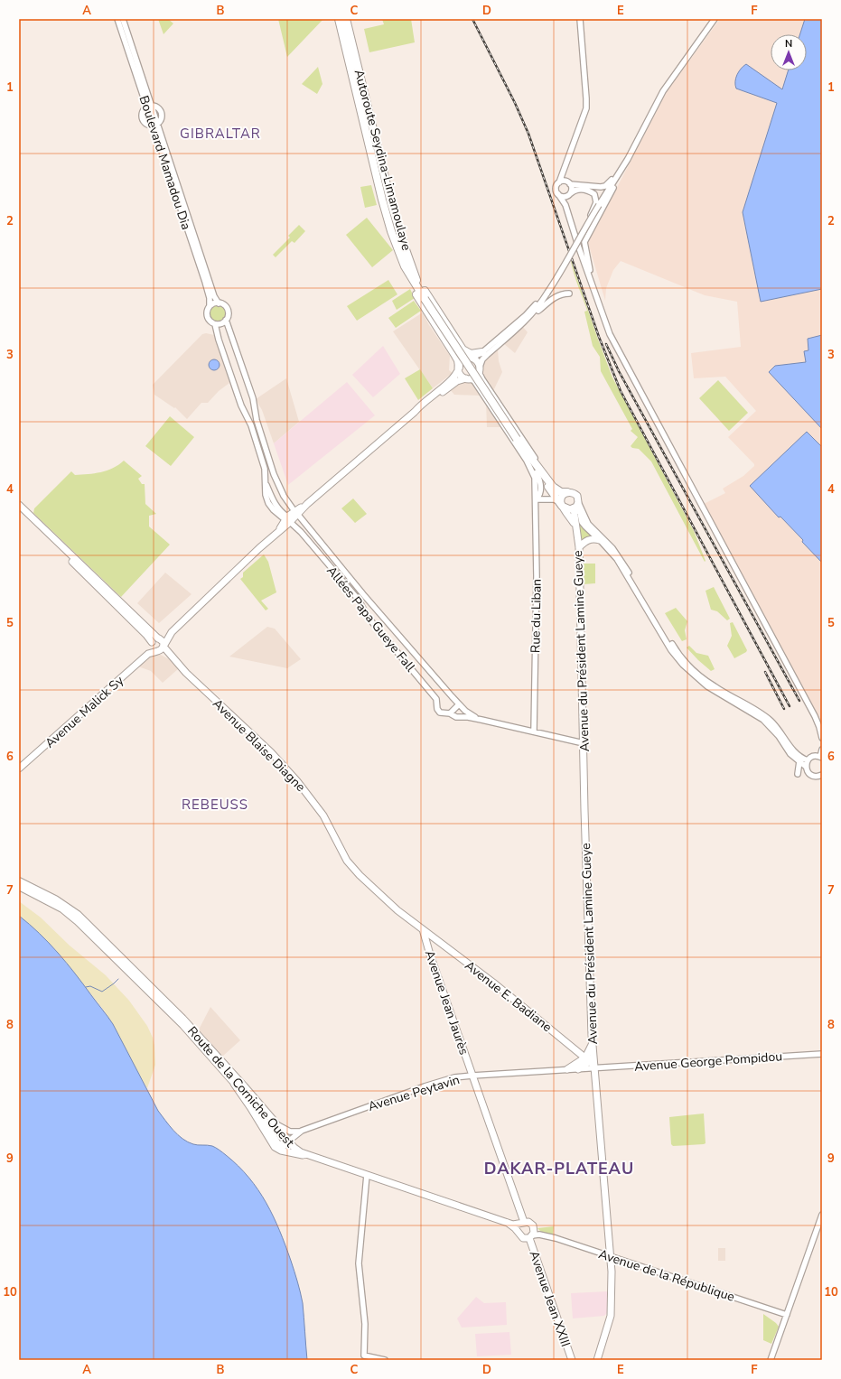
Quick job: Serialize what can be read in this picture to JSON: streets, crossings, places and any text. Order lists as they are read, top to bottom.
{
  "streets": {
    "highway": ["Autoroute Seydina-Limamoulaye", "Route de la Corniche Ouest"],
    "main road": [
      "Avenue du Président Lamine Gueye",
      "Avenue Malick Sy",
      "Avenue Blaise Diagne",
      "Avenue E. Badiane",
      "Avenue Jean Jaurès",
      "Avenue Jean XXIII"
    ],
    "street": [
      "Boulevard Mamadou Dia",
      "Rue du Liban",
      "Allées Papa Gueye Fall",
      "Avenue George Pompidou",
      "Avenue Peytavin",
      "Avenue de la République"
    ]
  },
  "crossings": [
    ["Avenue du Président Lamine Gueye", "Avenue E. Badiane"],
    ["Avenue du Président Lamine Gueye", "Avenue George Pompidou"],
    ["Avenue du Président Lamine Gueye", "Avenue de la République"],
    ["Avenue Malick Sy", "Avenue Blaise Diagne"],
    ["Avenue Blaise Diagne", "Avenue E. Badiane"],
    ["Avenue Blaise Diagne", "Avenue Jean Jaurès"],
    ["Avenue E. Badiane", "Avenue Jean Jaurès"],
    ["Avenue E. Badiane", "Avenue George Pompidou"],
    ["Avenue Jean Jaurès", "Avenue Peytavin"],
    ["Avenue Jean Jaurès", "Avenue de la République"],
    ["Avenue Jean Jaurès", "Avenue Jean XXIII"],
    ["Avenue de la République", "Avenue Jean XXIII"]
  ],
  "districts": ["GIBRALTAR", "REBEUSS", "DAKAR-PLATEAU"],
  "north": "top",
  "grid": {
    "columns": [
      "A",
      "B",
      "C",
      "D",
      "E",
      "F"
    ],
    "rows": [
      "1",
      "2",
      "3",
      "4",
      "5",
      "6",
      "7",
      "8",
      "9",
      "10"
    ]
  }
}
